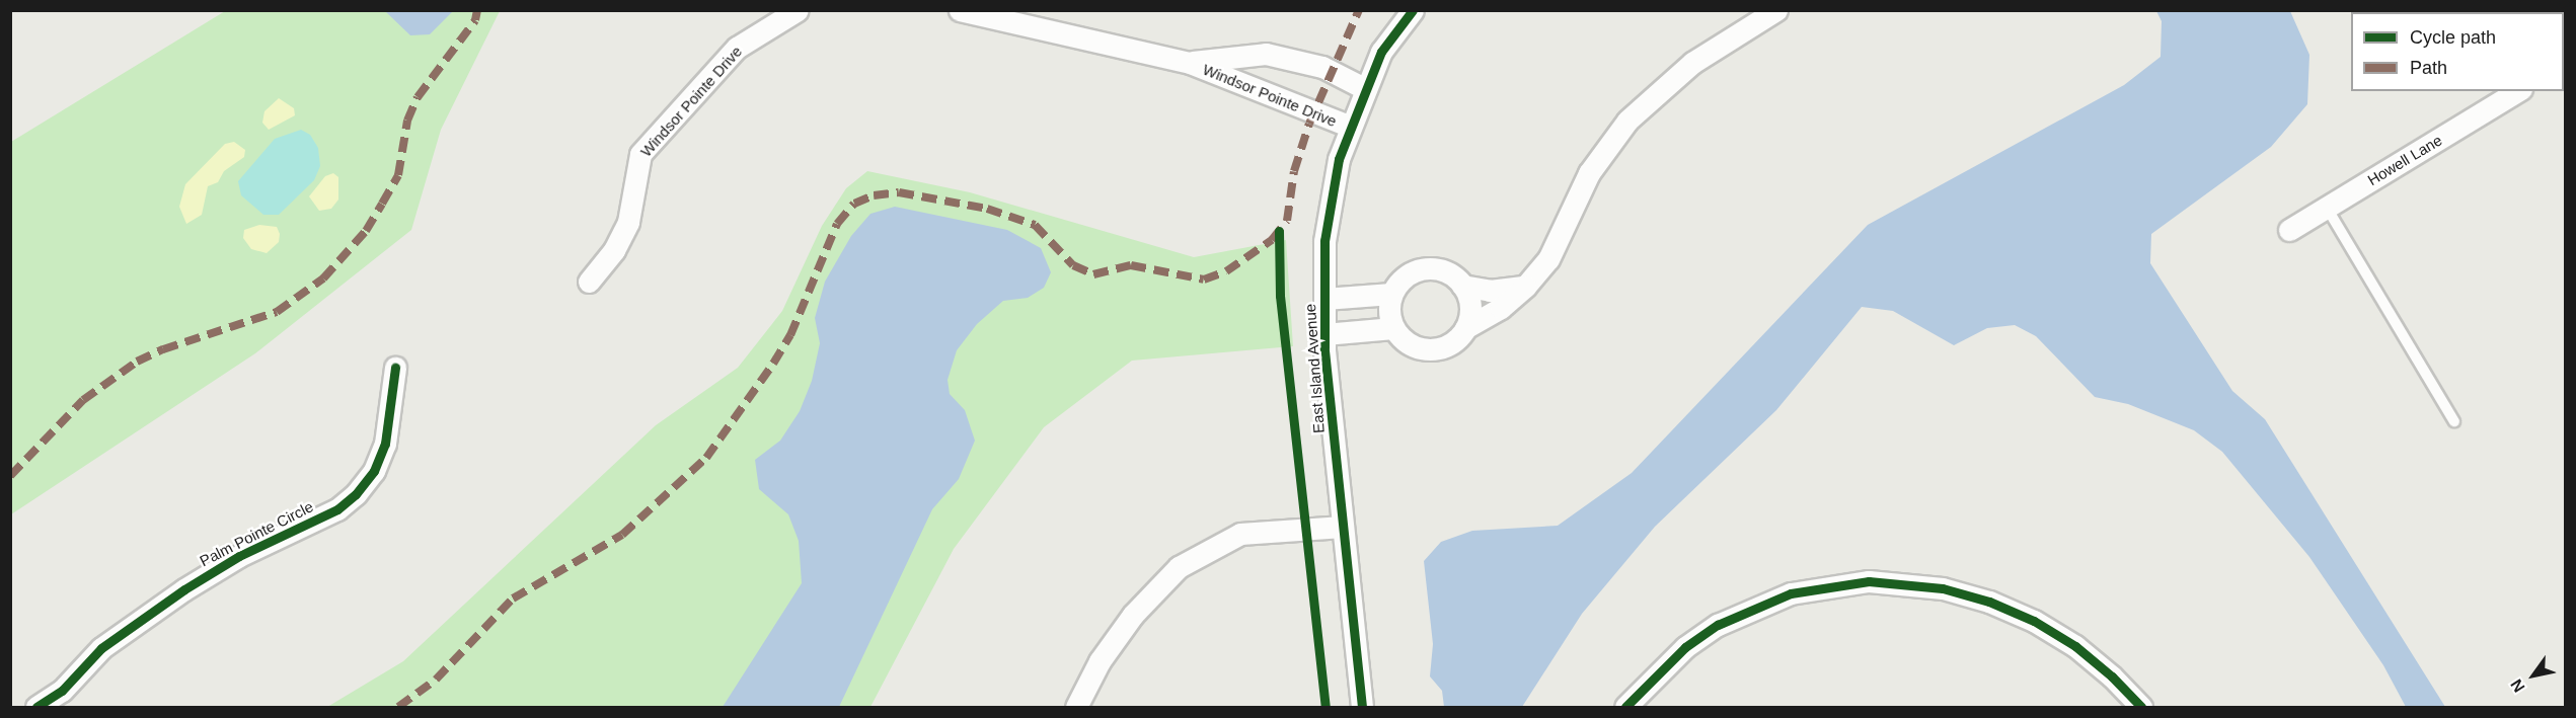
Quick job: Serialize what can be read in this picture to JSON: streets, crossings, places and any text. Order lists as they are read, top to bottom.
{
  "streets": {
    "street": [
      "Windsor Pointe Drive",
      "Howell Lane",
      "East Island Avenue",
      "Palm Pointe Circle"
    ]
  },
  "crossings": [
    ["Windsor Pointe Drive", "East Island Avenue"]
  ],
  "legend": ["Cycle path", "Path"],
  "north": "bottom left"
}
